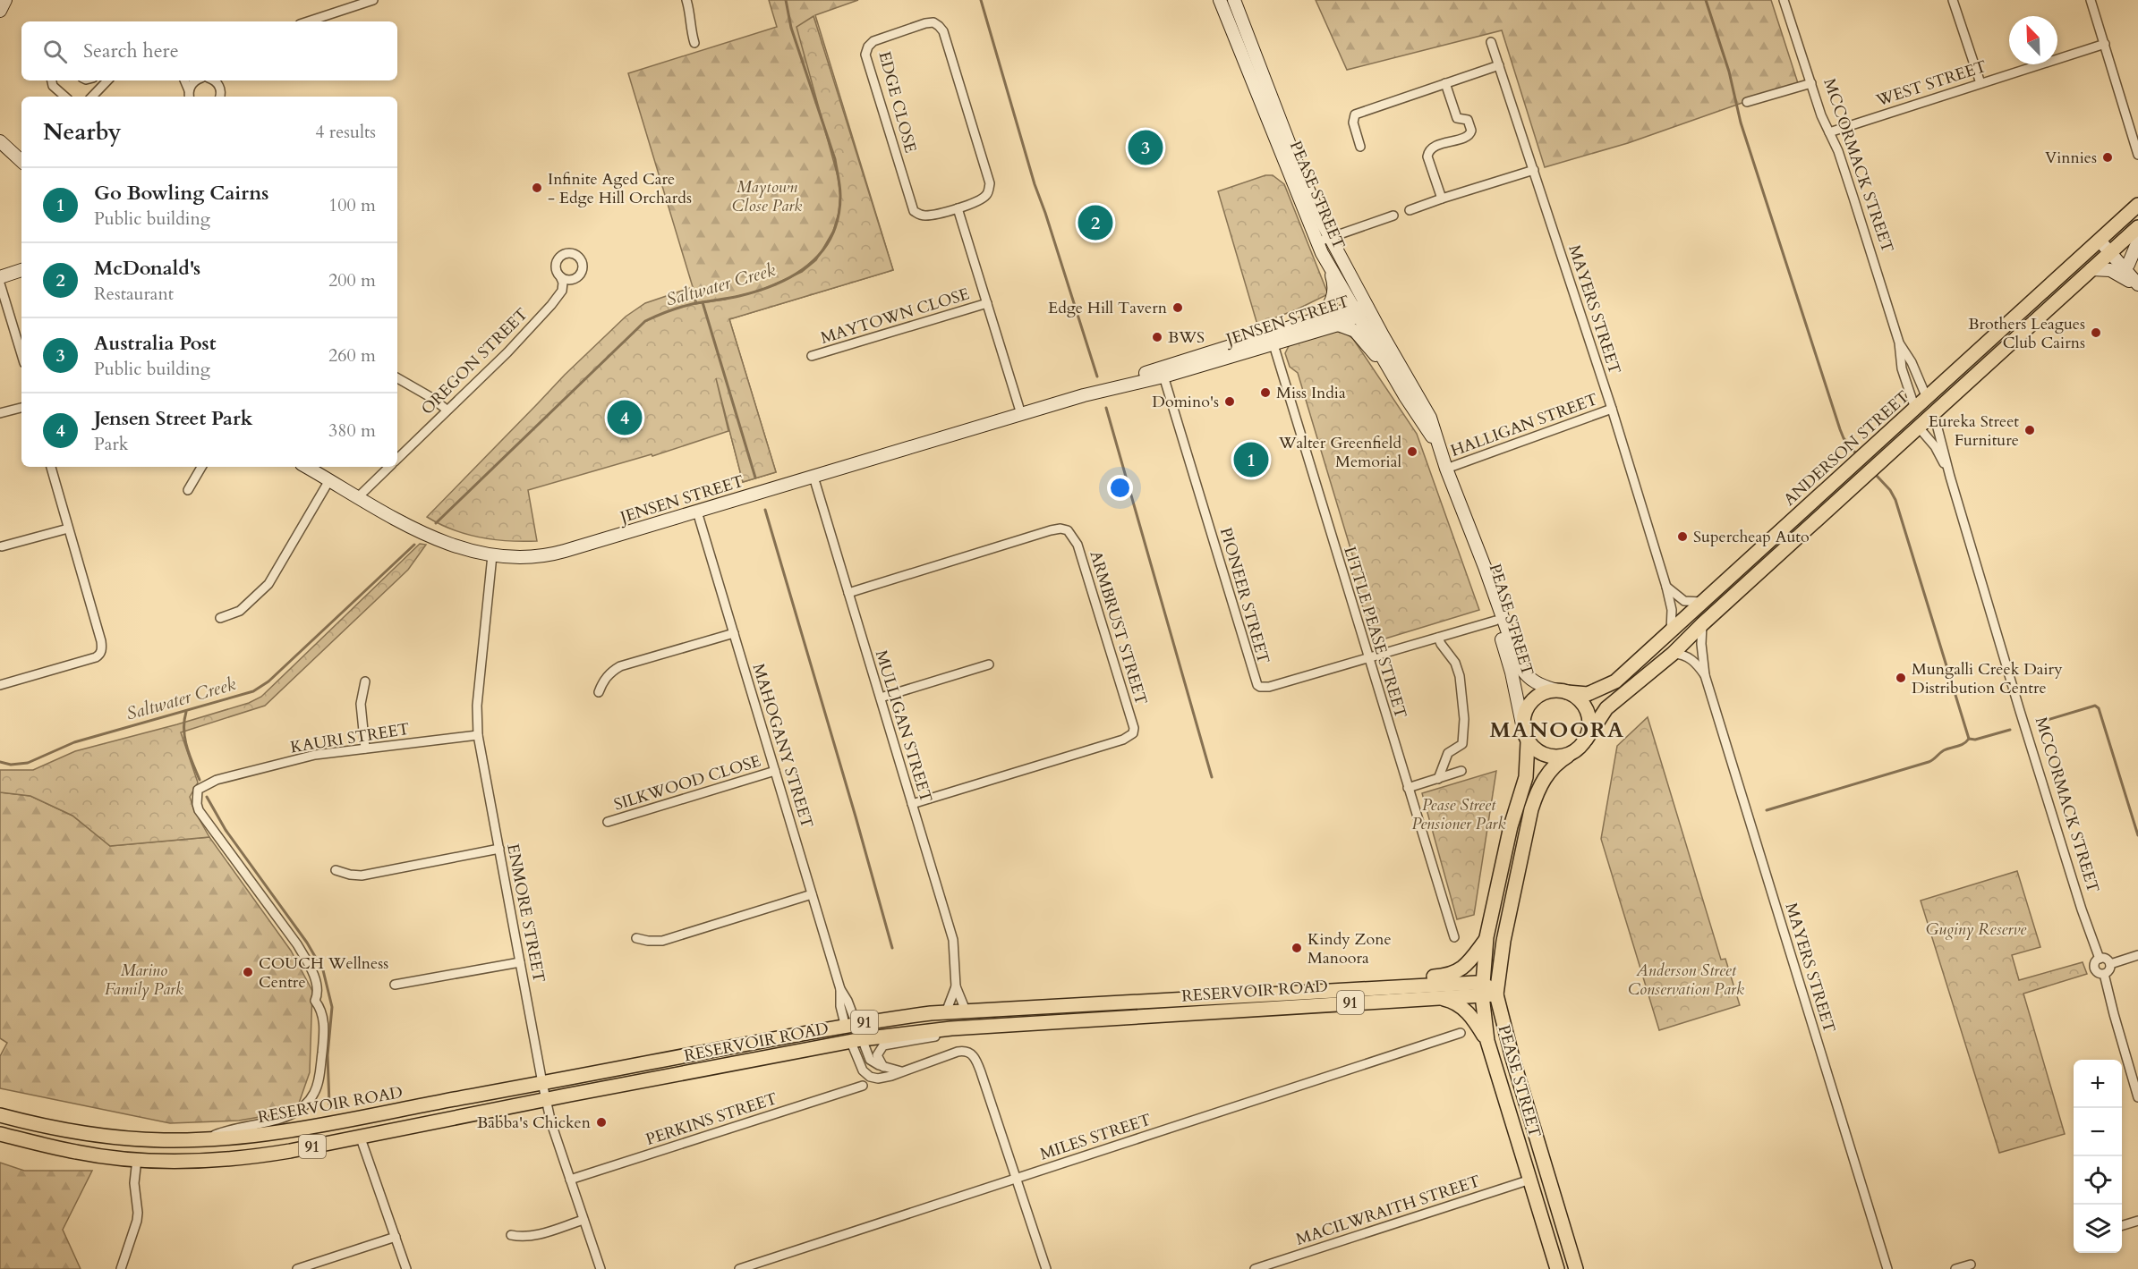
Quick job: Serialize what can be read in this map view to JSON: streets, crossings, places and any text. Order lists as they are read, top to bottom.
{
  "streets": {
    "main road": [
      "MCCORMACK STREET",
      "PEASE STREET",
      "ANDERSON STREET",
      "RESERVOIR ROAD",
      "91"
    ],
    "street": [
      "WEST STREET",
      "EDGE CLOSE",
      "MAYERS STREET",
      "MAYTOWN CLOSE",
      "JENSEN STREET",
      "OREGON STREET",
      "HALLIGAN STREET",
      "PIONEER STREET",
      "ARMBRUST STREET",
      "LITTLE PEASE STREET",
      "MULLIGAN STREET",
      "KAURI STREET",
      "MAHOGANY STREET",
      "SILKWOOD CLOSE",
      "ENMORE STREET",
      "PERKINS STREET",
      "MILES STREET",
      "MACILWRAITH STREET"
    ]
  },
  "crossings": [
    ["WEST STREET", "MCCORMACK STREET"],
    ["MCCORMACK STREET", "ANDERSON STREET"],
    ["PEASE STREET", "JENSEN STREET"],
    ["PEASE STREET", "HALLIGAN STREET"],
    ["PEASE STREET", "ANDERSON STREET"],
    ["PEASE STREET", "PIONEER STREET"],
    ["PEASE STREET", "RESERVOIR ROAD"],
    ["PEASE STREET", "91"],
    ["PEASE STREET", "MACILWRAITH STREET"],
    ["MAYERS STREET", "HALLIGAN STREET"],
    ["MAYERS STREET", "ANDERSON STREET"],
    ["JENSEN STREET", "PIONEER STREET"],
    ["JENSEN STREET", "LITTLE PEASE STREET"],
    ["JENSEN STREET", "MULLIGAN STREET"],
    ["JENSEN STREET", "MAHOGANY STREET"],
    ["JENSEN STREET", "ENMORE STREET"],
    ["PIONEER STREET", "LITTLE PEASE STREET"],
    ["ARMBRUST STREET", "MULLIGAN STREET"],
    ["MULLIGAN STREET", "RESERVOIR ROAD"],
    ["KAURI STREET", "ENMORE STREET"],
    ["KAURI STREET", "RESERVOIR ROAD"],
    ["MAHOGANY STREET", "SILKWOOD CLOSE"],
    ["MAHOGANY STREET", "RESERVOIR ROAD"],
    ["ENMORE STREET", "RESERVOIR ROAD"],
    ["ENMORE STREET", "PERKINS STREET"],
    ["RESERVOIR ROAD", "91"]
  ],
  "districts": ["MANOORA"],
  "water": ["Saltwater Creek"],
  "parks": [
    "Maytown Close Park",
    "Pease Street Pensioner Park",
    "Guginy Reserve",
    "Marino Family Park",
    "Anderson Street Conservation Park"
  ],
  "places": [
    "Vinnies",
    "Infinite Aged Care - Edge Hill Orchards",
    "Edge Hill Tavern",
    "Brothers Leagues Club Cairns",
    "BWS",
    "Miss India",
    "Domino's",
    "Eureka Street Furniture",
    "Walter Greenfield Memorial",
    "Supercheap Auto",
    "Mungalli Creek Dairy Distribution Centre",
    "Kindy Zone Manoora",
    "COUCH Wellness Centre",
    "Babba's Chicken"
  ],
  "north": "top left",
  "page": {
    "search": "Search here",
    "heading": ["Nearby", "4 results"],
    "pins": [
      "3",
      "2",
      "4",
      "1"
    ],
    "list": [
      {
        "mark": "1",
        "name": "Go Bowling Cairns",
        "note": "Public building",
        "value": "100 m"
      },
      {
        "mark": "2",
        "name": "McDonald's",
        "note": "Restaurant",
        "value": "200 m"
      },
      {
        "mark": "3",
        "name": "Australia Post",
        "note": "Public building",
        "value": "260 m"
      },
      {
        "mark": "4",
        "name": "Jensen Street Park",
        "note": "Park",
        "value": "380 m"
      }
    ],
    "map_buttons": ["+", "−"]
  }
}
